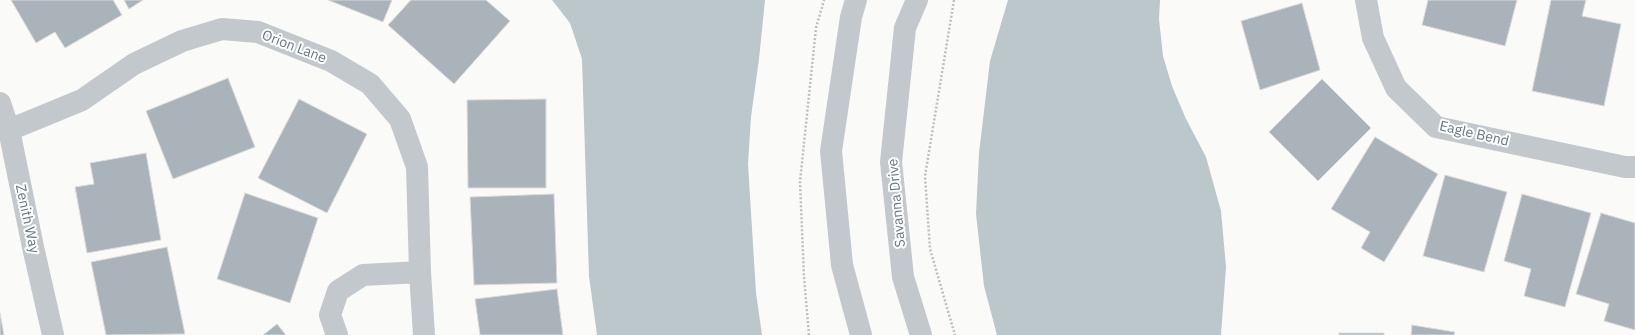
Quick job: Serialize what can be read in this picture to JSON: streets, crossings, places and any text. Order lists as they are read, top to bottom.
{
  "streets": {
    "street": [
      "Orion Lane",
      "Eagle Bend",
      "Savanna Drive",
      "Zenith Way"
    ]
  },
  "crossings": [
    ["Orion Lane", "Zenith Way"]
  ]
}
